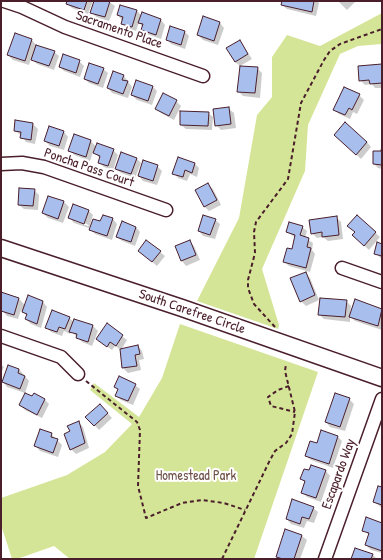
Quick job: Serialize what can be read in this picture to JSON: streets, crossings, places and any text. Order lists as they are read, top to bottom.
{
  "streets": {
    "main road": ["South Carefree Circle"],
    "street": ["Sacramento Place", "Poncha Pass Court", "Escapardo Way"]
  },
  "parks": ["Homestead Park"]
}
